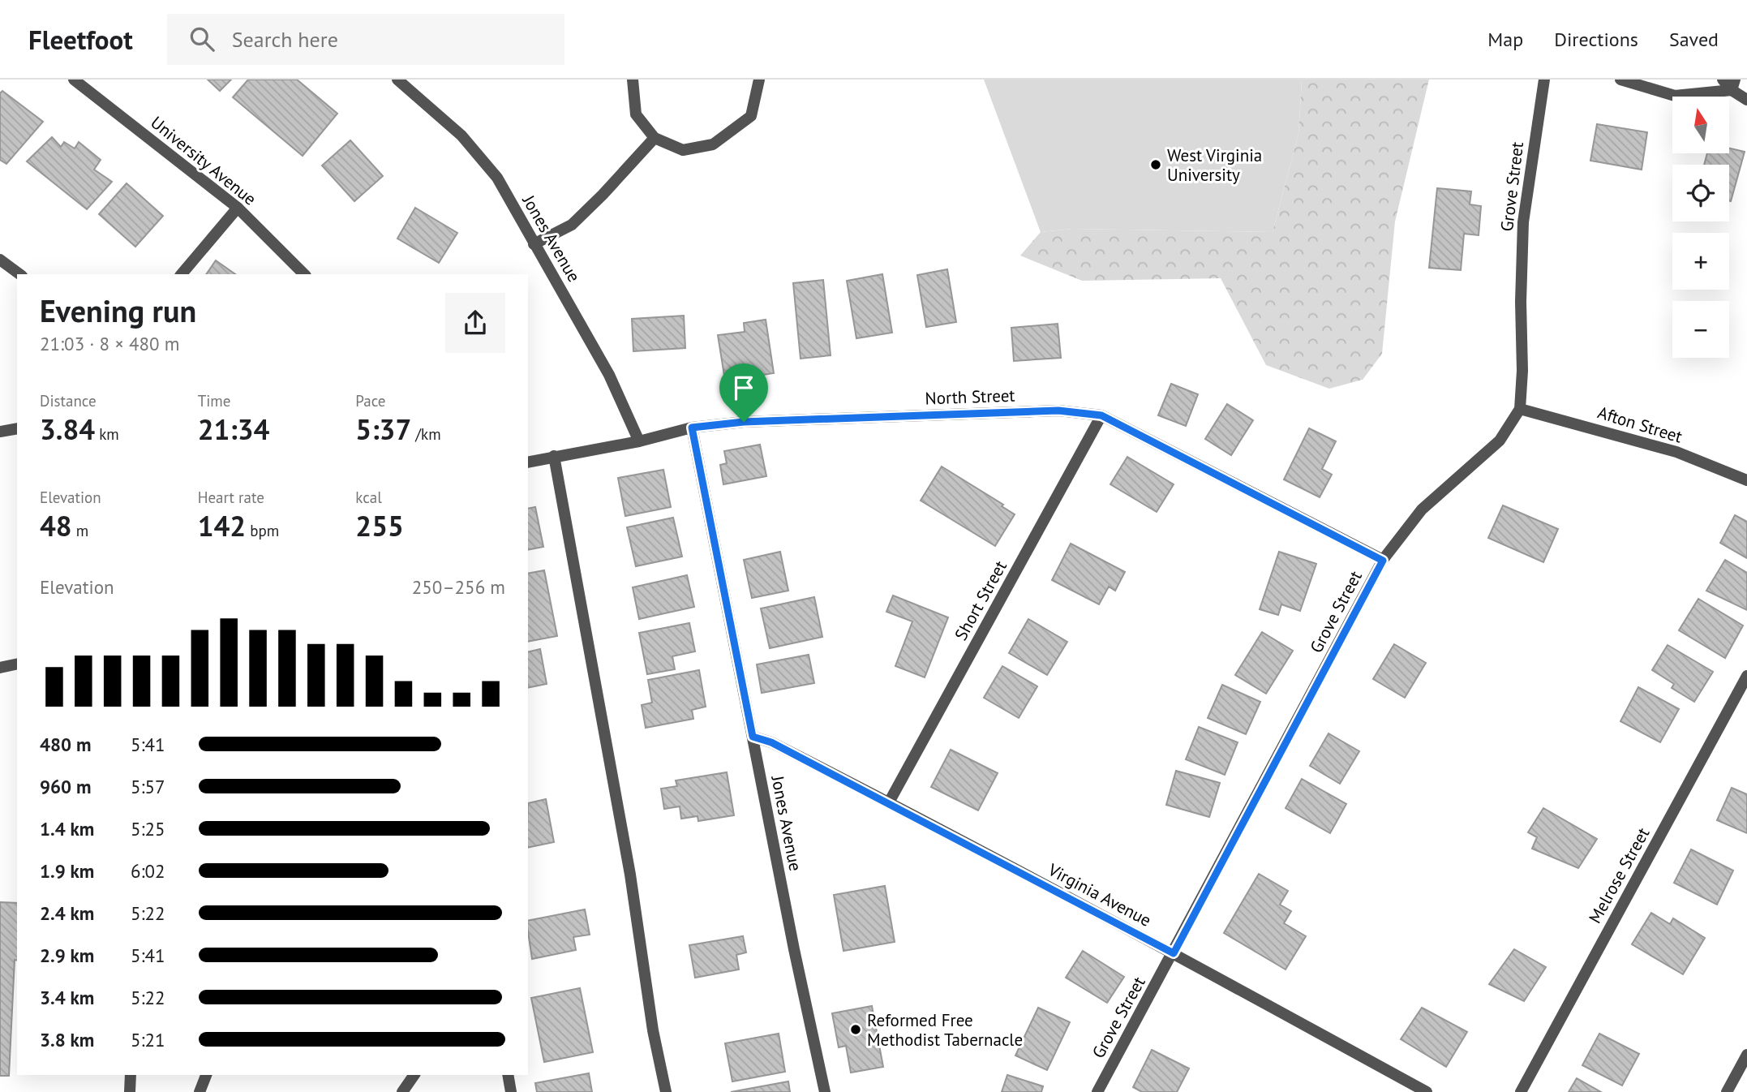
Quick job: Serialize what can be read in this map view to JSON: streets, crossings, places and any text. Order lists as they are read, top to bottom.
{
  "streets": {
    "street": [
      "University Avenue",
      "Grove Street",
      "Jones Avenue",
      "North Street",
      "Afton Street",
      "Short Street",
      "Melrose Street",
      "Virginia Avenue"
    ]
  },
  "crossings": [
    ["Grove Street", "North Street"],
    ["Grove Street", "Afton Street"],
    ["Grove Street", "Virginia Avenue"],
    ["Jones Avenue", "North Street"],
    ["Jones Avenue", "Virginia Avenue"],
    ["North Street", "Short Street"],
    ["Short Street", "Virginia Avenue"]
  ],
  "places": ["West Virginia University", "Reformed Free Methodist Tabernacle"],
  "north": "top",
  "page": {
    "header": "Fleetfoot",
    "search": "Search here",
    "nav": ["Map", "Directions", "Saved"],
    "map_buttons": ["+", "−"],
    "heading": ["Evening run", "21:03 · 8 × 480 m"],
    "stats": [
      ["Distance", "3.84 km"],
      ["Time", "21:34"],
      ["Pace", "5:37 /km"],
      ["Elevation", "48 m"],
      ["Heart rate", "142 bpm"],
      ["kcal", "255"]
    ],
    "chart": ["Elevation", "250–256 m"],
    "list": [
      {
        "name": "480 m",
        "note": "5:41"
      },
      {
        "name": "960 m",
        "note": "5:57"
      },
      {
        "name": "1.4 km",
        "note": "5:25"
      },
      {
        "name": "1.9 km",
        "note": "6:02"
      },
      {
        "name": "2.4 km",
        "note": "5:22"
      },
      {
        "name": "2.9 km",
        "note": "5:41"
      },
      {
        "name": "3.4 km",
        "note": "5:22"
      },
      {
        "name": "3.8 km",
        "note": "5:21"
      }
    ]
  }
}
